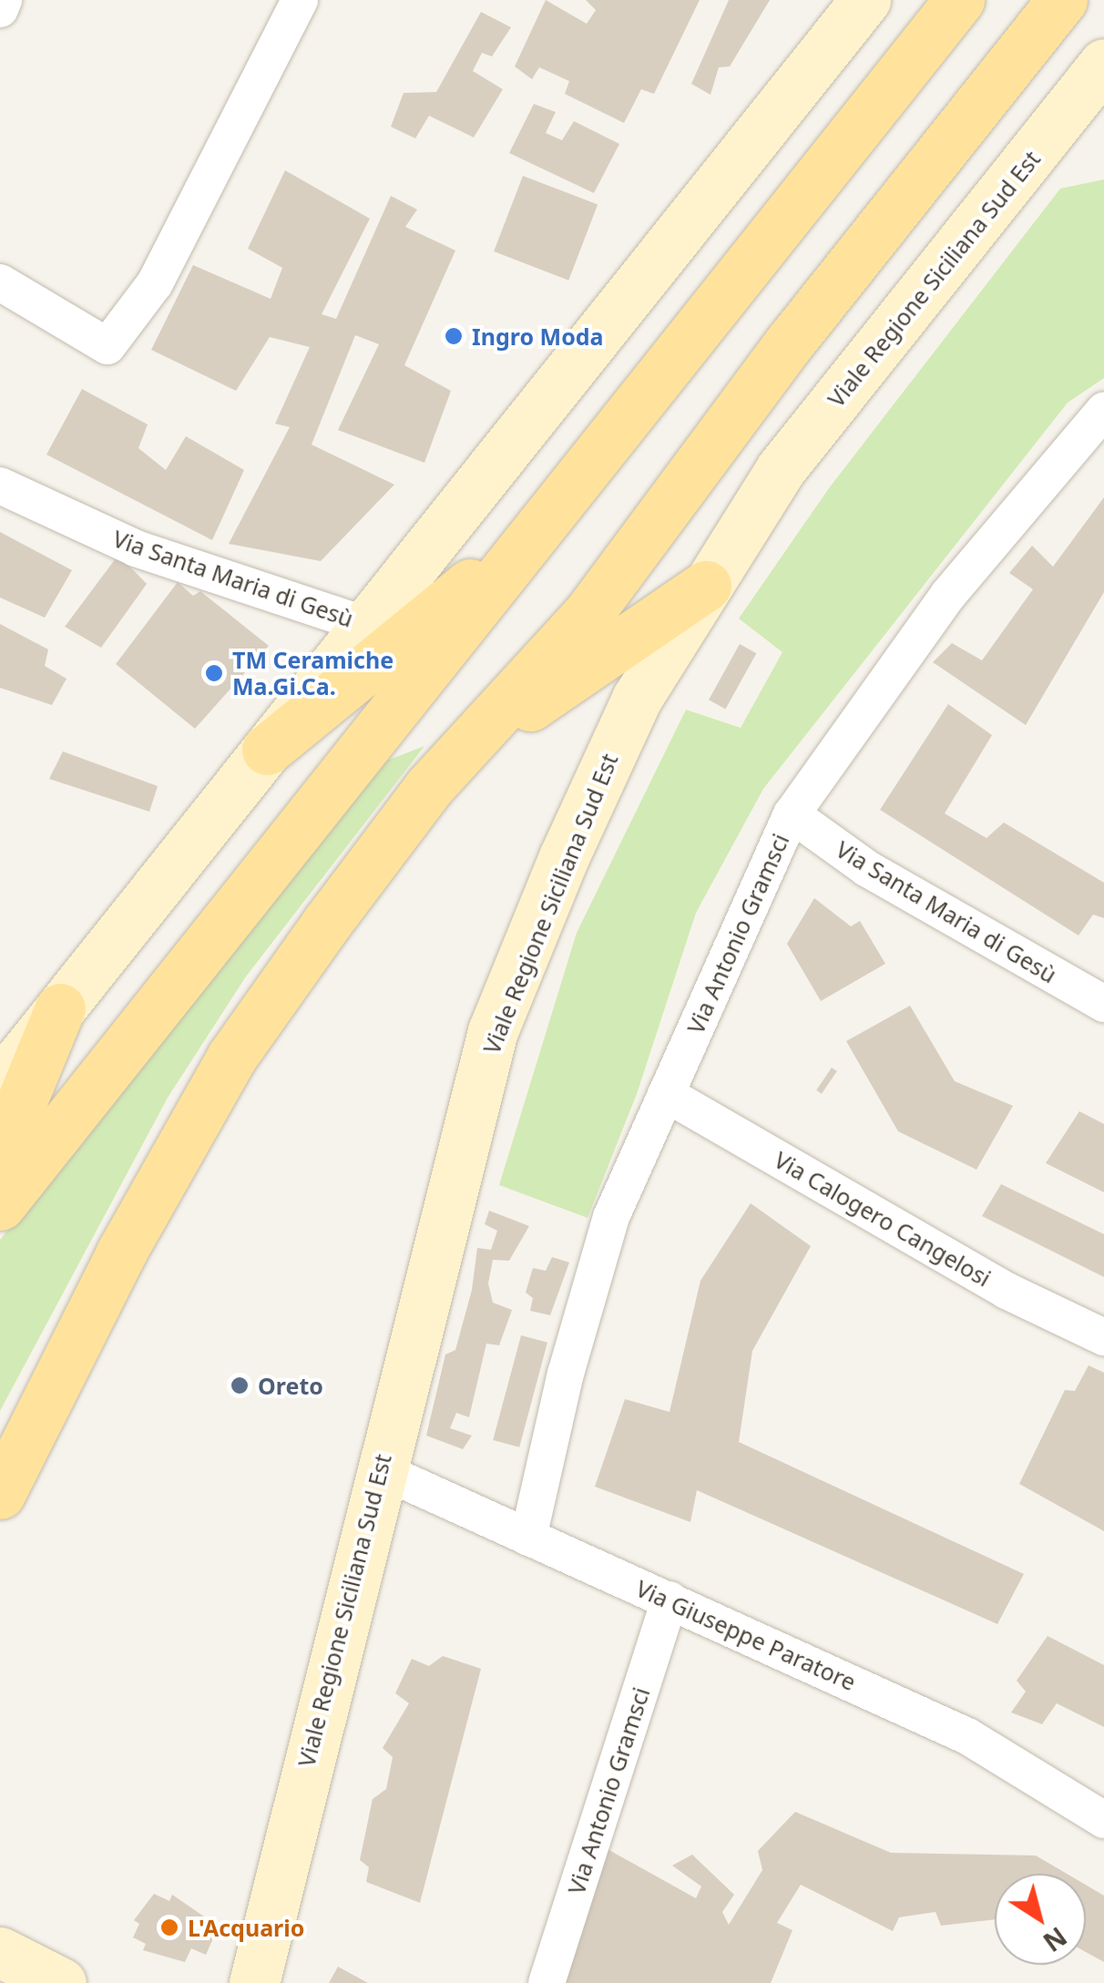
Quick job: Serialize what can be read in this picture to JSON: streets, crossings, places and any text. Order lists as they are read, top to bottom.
{
  "streets": {
    "street": [
      "Viale Regione Siciliana Sud Est",
      "Via Santa Maria di Gesù",
      "Via Antonio Gramsci",
      "Via Calogero Cangelosi",
      "Via Giuseppe Paratore"
    ]
  },
  "crossings": [
    ["Viale Regione Siciliana Sud Est", "Via Giuseppe Paratore"],
    ["Via Santa Maria di Gesù", "Via Antonio Gramsci"],
    ["Via Antonio Gramsci", "Via Calogero Cangelosi"],
    ["Via Antonio Gramsci", "Via Giuseppe Paratore"]
  ],
  "places": [
    "Ingro Moda",
    "TM Ceramiche Ma.Gi.Ca.",
    "Oreto",
    "L'Acquario"
  ],
  "north": "bottom right"
}
